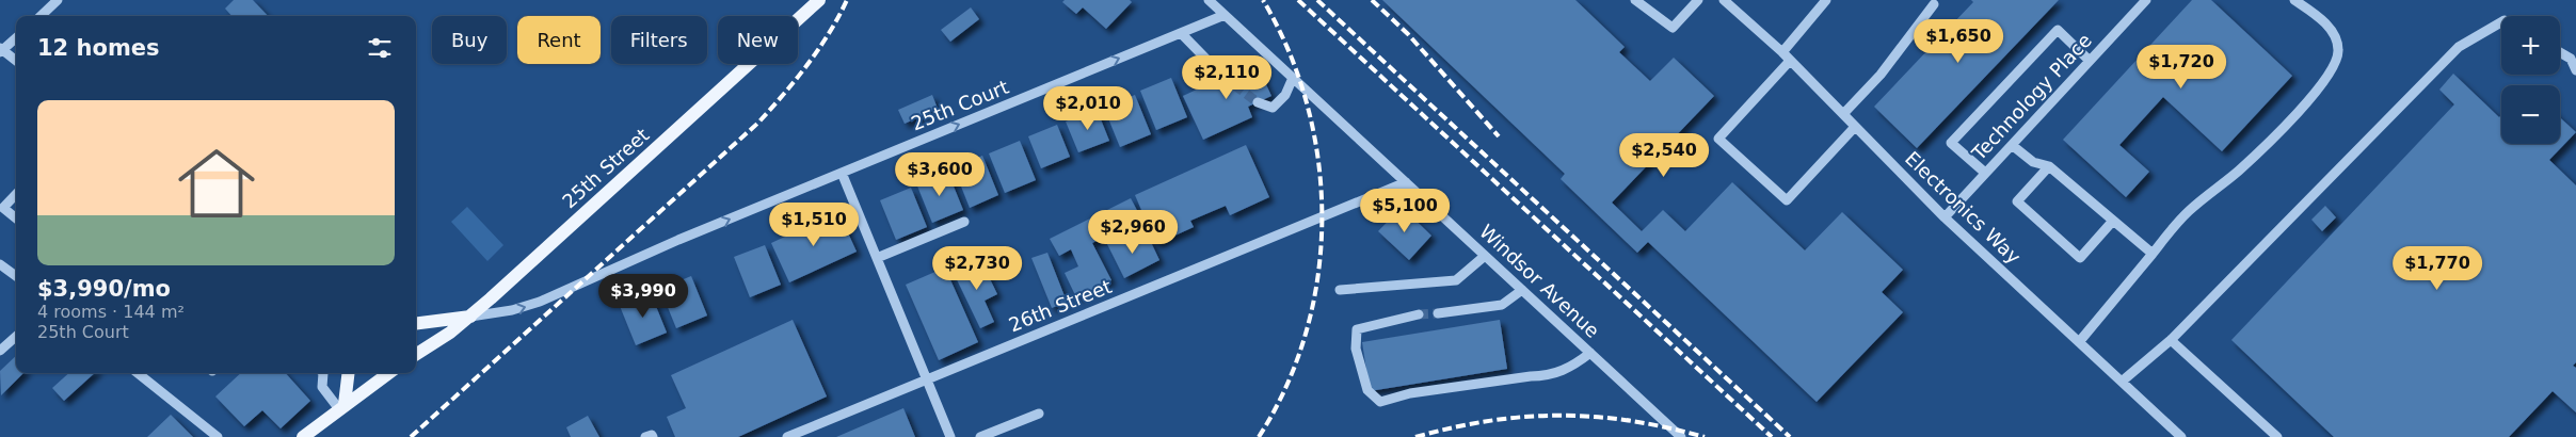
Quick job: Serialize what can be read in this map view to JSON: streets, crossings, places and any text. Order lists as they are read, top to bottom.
{
  "streets": {
    "main road": ["25th Street"],
    "street": [
      "Technology Place",
      "25th Court",
      "Electronics Way",
      "Windsor Avenue",
      "26th Street"
    ]
  },
  "crossings": [
    ["Technology Place", "Electronics Way"],
    ["25th Court", "25th Street"],
    ["25th Court", "Windsor Avenue"],
    ["Windsor Avenue", "26th Street"]
  ],
  "one_way": ["25th Court"],
  "page": {
    "map_buttons": ["+", "−"],
    "chip": [
      "Buy",
      "Rent",
      "Filters",
      "New"
    ],
    "heading": "12 homes",
    "price": [
      "$1,650",
      "$1,720",
      "$2,110",
      "$2,010",
      "$2,540",
      "$3,600",
      "$5,100",
      "$1,510",
      "$2,960",
      "$2,730",
      "$1,770",
      "$3,990"
    ],
    "list": [
      {
        "name": "$3,990/mo",
        "note": "4 rooms · 144 m² · 25th Court"
      }
    ]
  }
}
